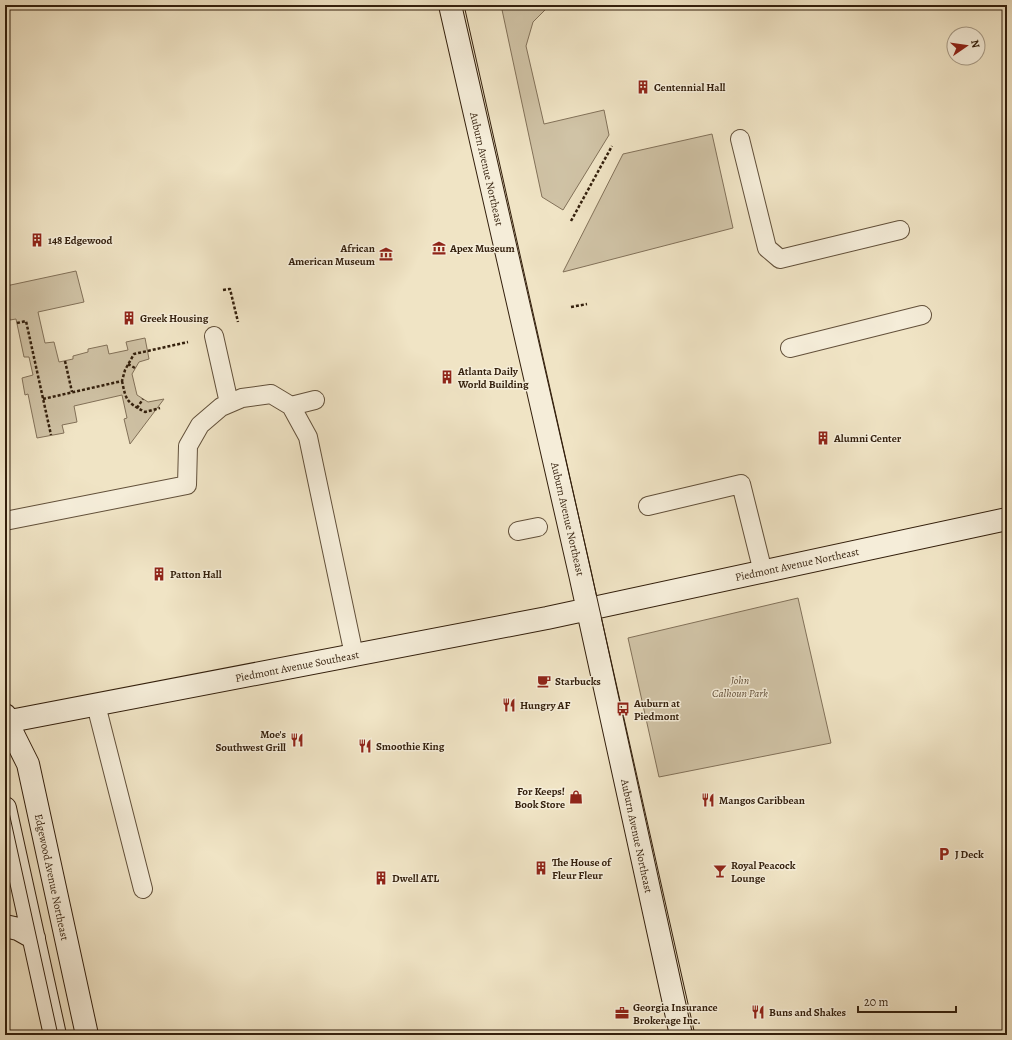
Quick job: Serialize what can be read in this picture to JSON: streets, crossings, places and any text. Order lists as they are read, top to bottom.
{
  "streets": {
    "main road": [
      "Auburn Avenue Northeast",
      "Piedmont Avenue Northeast",
      "Piedmont Avenue Southeast",
      "Edgewood Avenue Northeast"
    ]
  },
  "crossings": [
    ["Auburn Avenue Northeast", "Piedmont Avenue Northeast"],
    ["Auburn Avenue Northeast", "Piedmont Avenue Southeast"],
    ["Piedmont Avenue Northeast", "Piedmont Avenue Southeast"],
    ["Piedmont Avenue Southeast", "Edgewood Avenue Northeast"]
  ],
  "parks": ["John Calhoun Park"],
  "places": {
    "building": [
      "Centennial Hall",
      "148 Edgewood",
      "Greek Housing",
      "Atlanta Daily World Building",
      "Alumni Center",
      "Patton Hall",
      "The House of Fleur Fleur",
      "Dwell ATL"
    ],
    "museum": ["Apex Museum", "African American Museum"],
    "cafe": ["Starbucks"],
    "restaurant": [
      "Hungry AF",
      "Moe's Southwest Grill",
      "Smoothie King",
      "Mangos Caribbean",
      "Buns and Shakes"
    ],
    "bus stop": ["Auburn at Piedmont"],
    "shop": ["For Keeps! Book Store"],
    "parking": ["J Deck"],
    "bar": ["Royal Peacock Lounge"],
    "office": ["Georgia Insurance Brokerage Inc."]
  },
  "scale_bar": "20 m",
  "north": "right"
}
